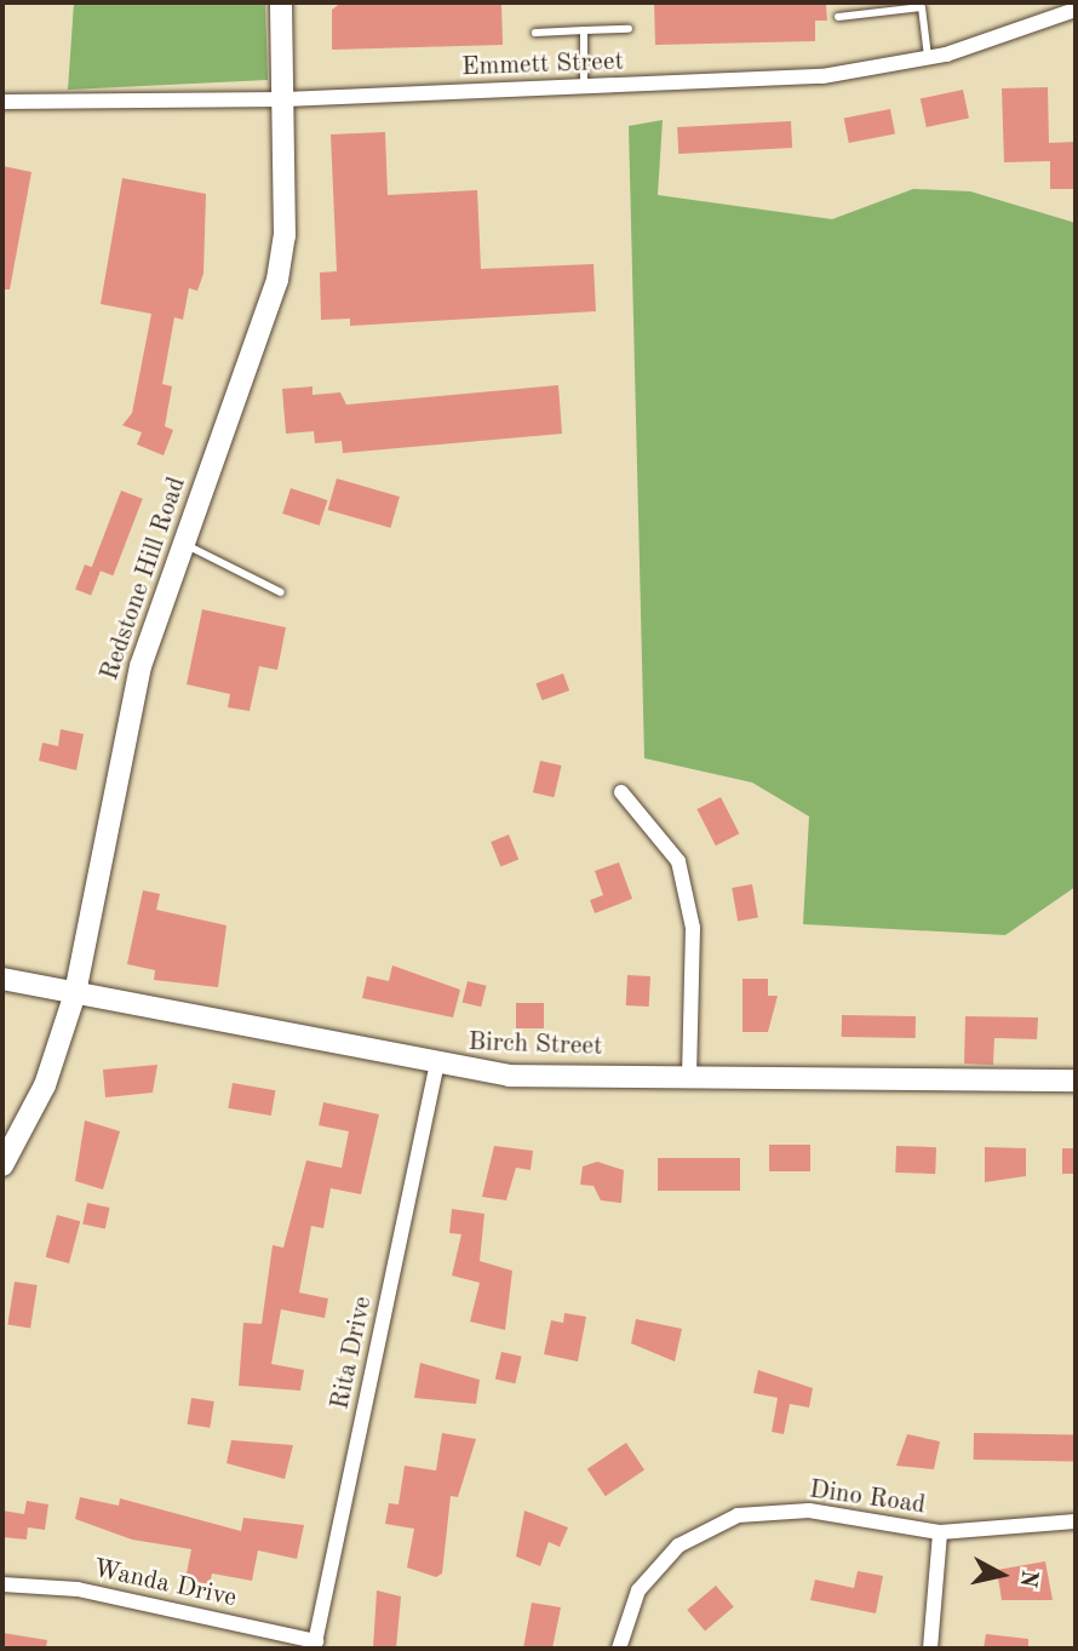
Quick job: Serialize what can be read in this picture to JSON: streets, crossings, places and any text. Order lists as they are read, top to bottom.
{
  "streets": {
    "main road": ["Redstone Hill Road", "Birch Street"],
    "street": [
      "Emmett Street",
      "Rita Drive",
      "Dino Road",
      "Wanda Drive"
    ]
  },
  "crossings": [
    ["Emmett Street", "Redstone Hill Road"],
    ["Redstone Hill Road", "Birch Street"],
    ["Birch Street", "Rita Drive"],
    ["Rita Drive", "Wanda Drive"]
  ],
  "north": "right"
}
